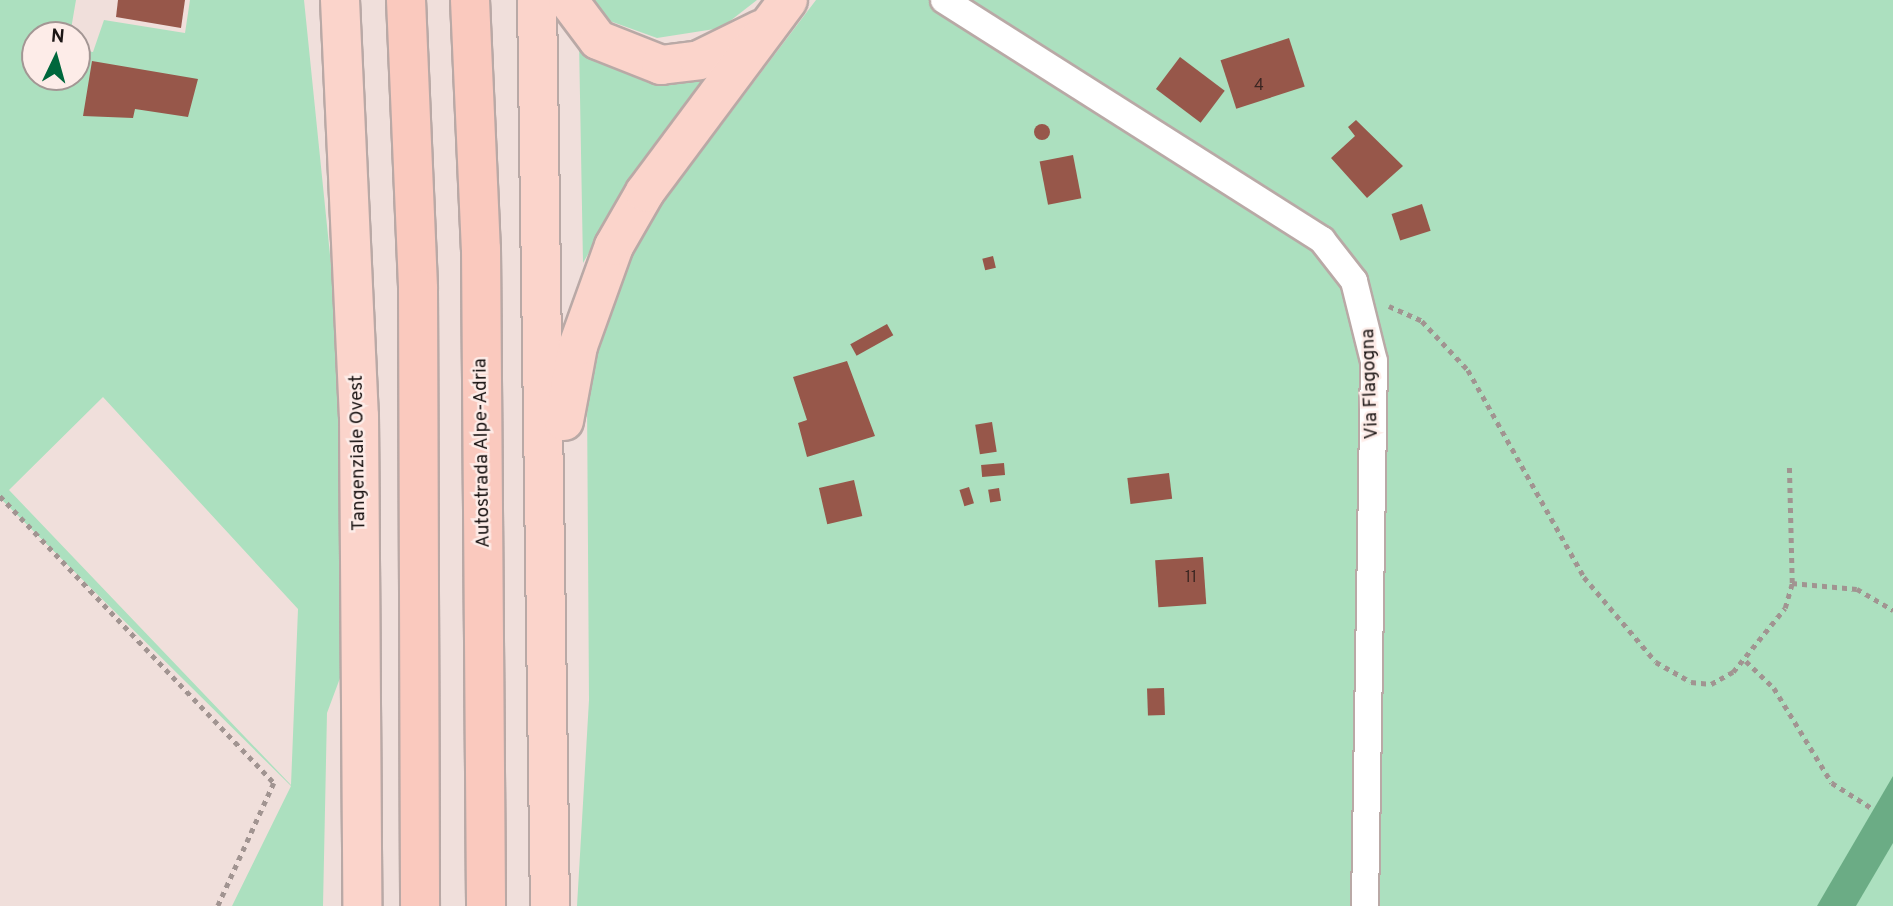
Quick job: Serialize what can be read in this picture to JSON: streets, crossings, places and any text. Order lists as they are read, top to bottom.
{
  "streets": {
    "highway": ["Tangenziale Ovest", "Autostrada Alpe-Adria"],
    "street": ["Via Flagogna"]
  },
  "house_numbers": ["4", "11"],
  "north": "top"
}
